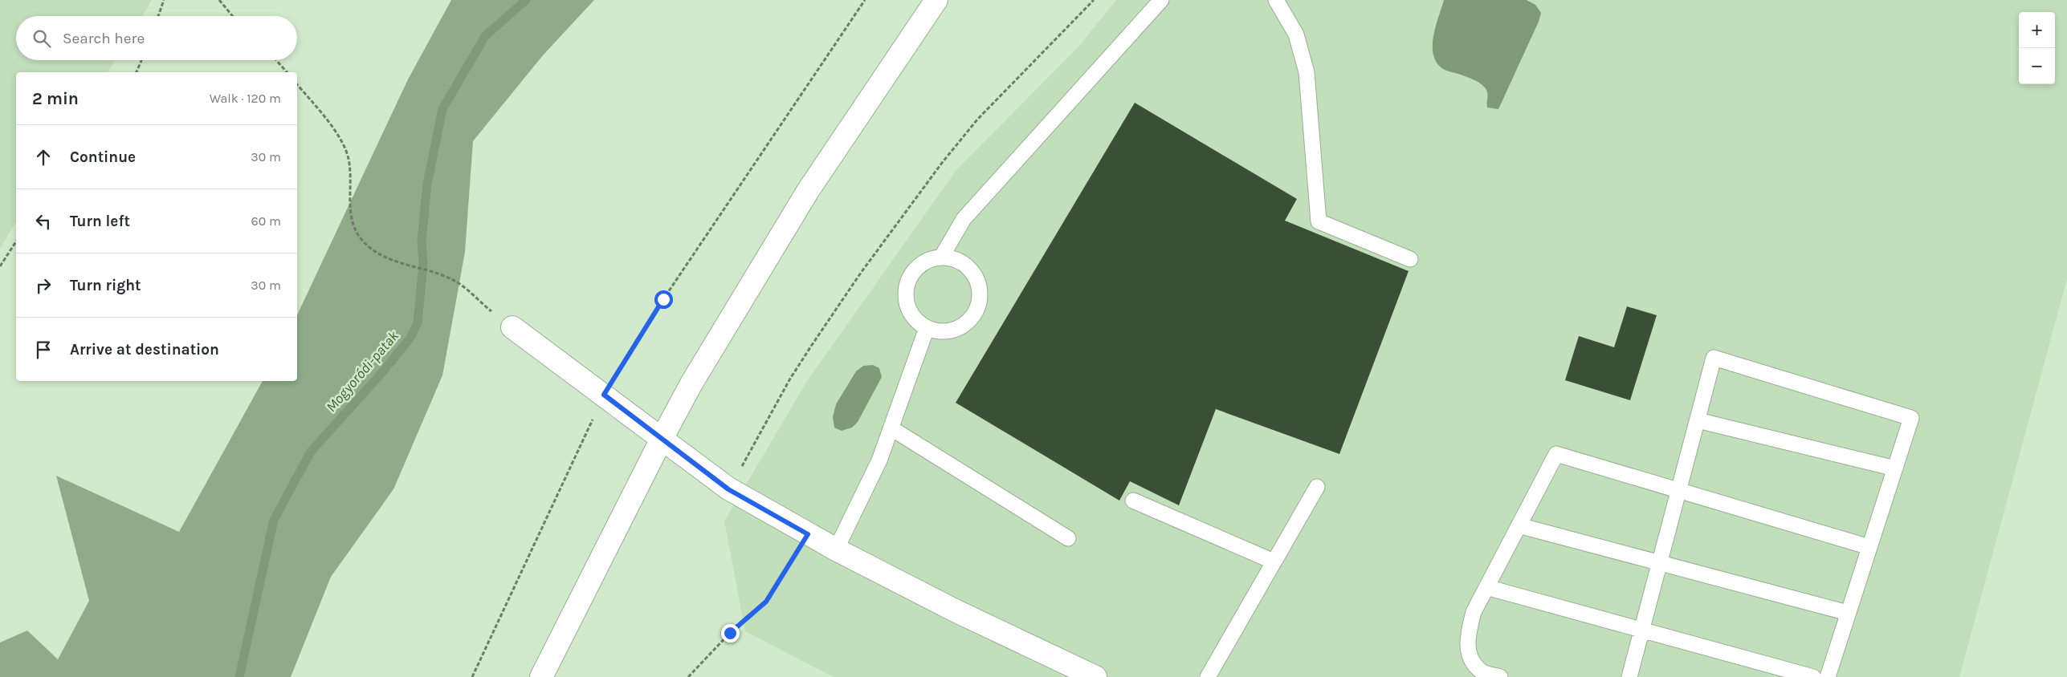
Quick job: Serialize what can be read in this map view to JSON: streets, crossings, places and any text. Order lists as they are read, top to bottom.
{
  "water": ["Mogyoródi-patak"],
  "page": {
    "map_buttons": ["+", "−"],
    "search": "Search here",
    "heading": ["2 min", "Walk · 120 m"],
    "list": [
      ["Continue", "30 m"],
      ["Turn left", "60 m"],
      ["Turn right", "30 m"],
      "Arrive at destination"
    ]
  }
}
